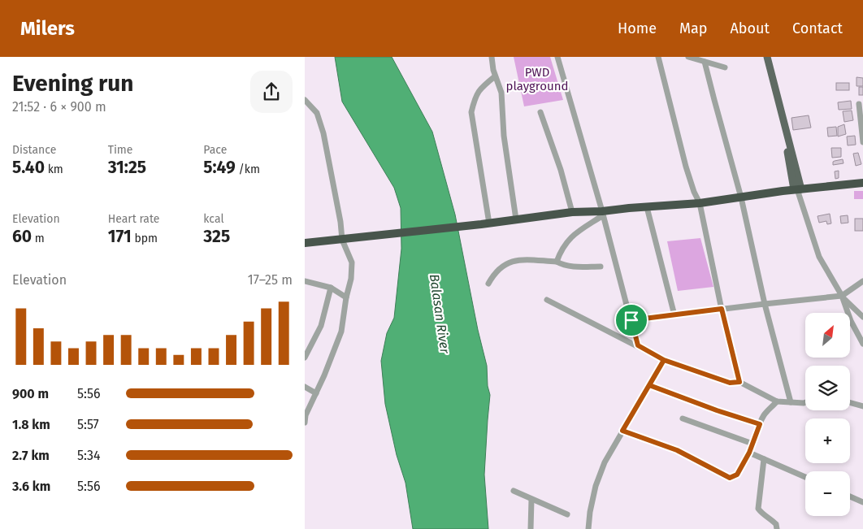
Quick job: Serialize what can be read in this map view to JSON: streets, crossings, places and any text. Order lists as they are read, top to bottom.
{
  "water": ["Balasan River"],
  "parks": ["PWD playground"],
  "north": "top right",
  "page": {
    "header": "Milers",
    "nav": [
      "Home",
      "Map",
      "About",
      "Contact"
    ],
    "heading": ["Evening run", "21:52 · 6 × 900 m"],
    "stats": [
      ["Distance", "5.40 km"],
      ["Time", "31:25"],
      ["Pace", "5:49 /km"],
      ["Elevation", "60 m"],
      ["Heart rate", "171 bpm"],
      ["kcal", "325"]
    ],
    "chart": ["Elevation", "17–25 m"],
    "map_buttons": ["+", "−"],
    "list": [
      {
        "name": "900 m",
        "note": "5:56"
      },
      {
        "name": "1.8 km",
        "note": "5:57"
      },
      {
        "name": "2.7 km",
        "note": "5:34"
      },
      {
        "name": "3.6 km",
        "note": "5:56"
      }
    ]
  }
}
